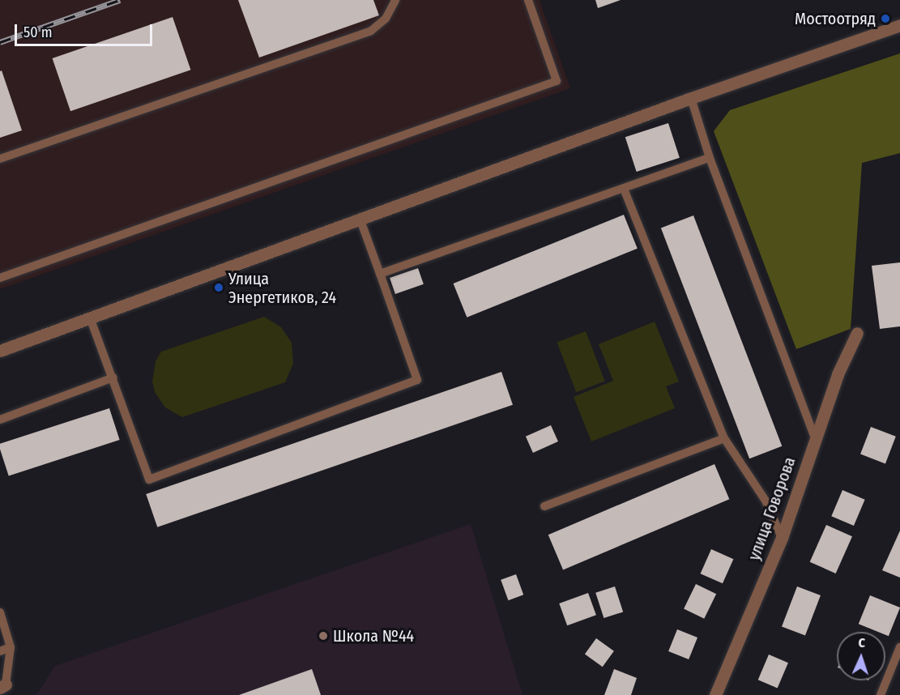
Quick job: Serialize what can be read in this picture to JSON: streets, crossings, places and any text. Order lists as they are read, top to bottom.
{
  "streets": {
    "street": ["улица Говорова"]
  },
  "places": ["Мостоотряд", "Улица Энергетиков, 24", "Школа №44"],
  "scale_bar": "50 m",
  "north": "top"
}
